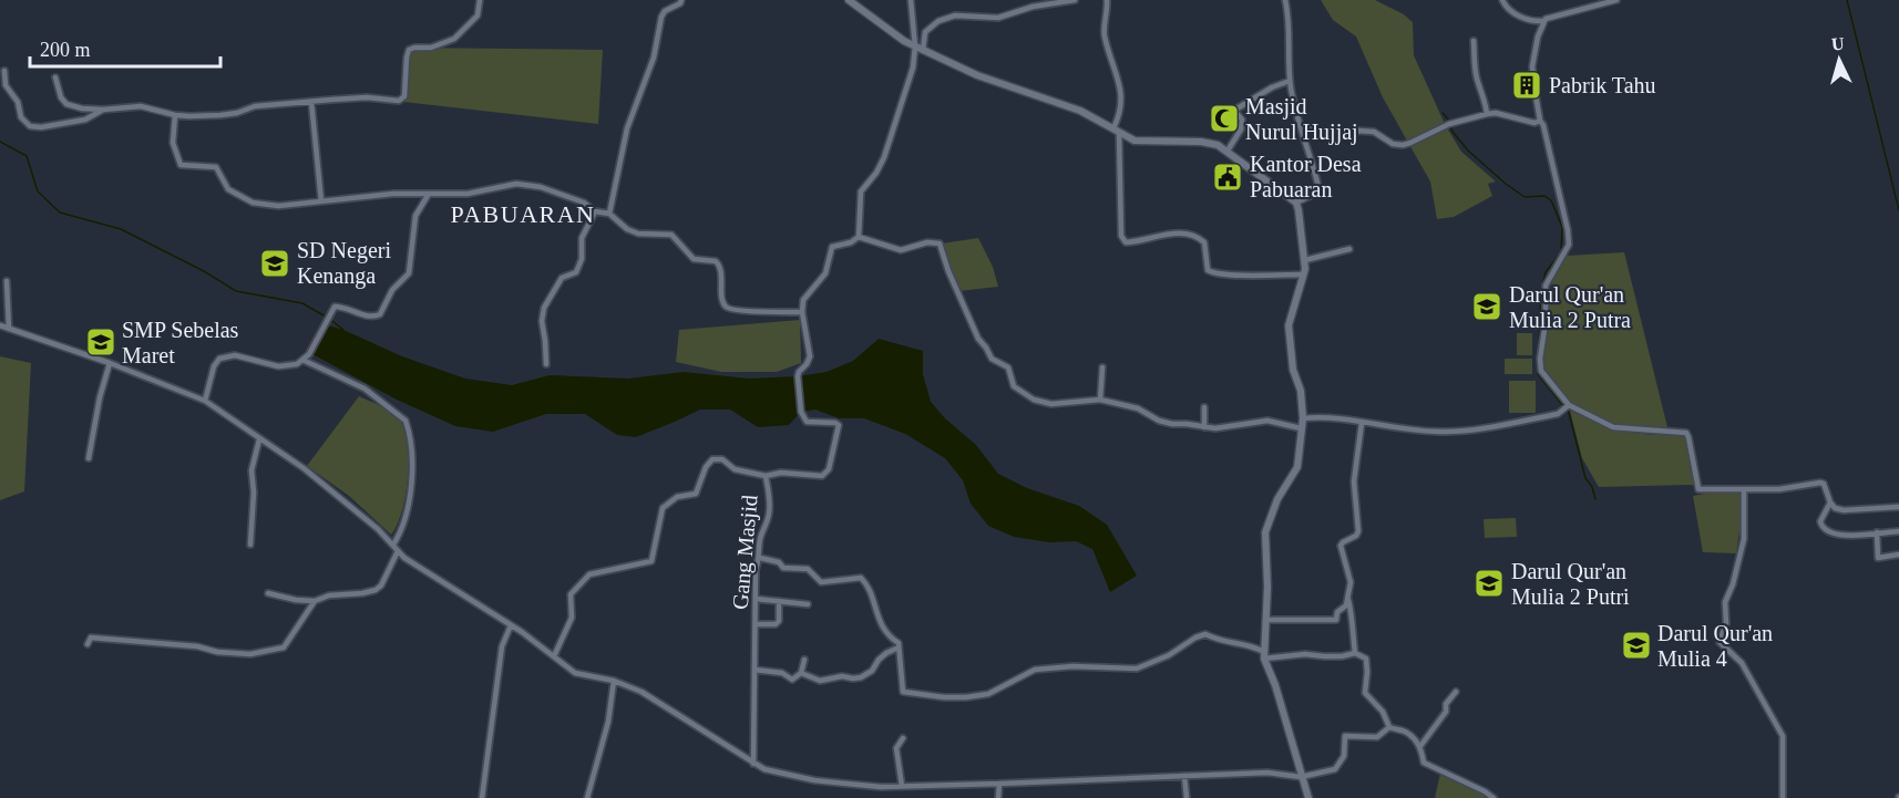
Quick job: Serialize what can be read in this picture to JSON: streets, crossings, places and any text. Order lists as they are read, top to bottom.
{
  "streets": {
    "street": ["Gang Masjid"]
  },
  "districts": ["PABUARAN"],
  "places": {
    "building": ["Pabrik Tahu"],
    "mosque": ["Masjid Nurul Hujjaj"],
    "public building": ["Kantor Desa Pabuaran"],
    "school or university": [
      "SD Negeri Kenanga",
      "Darul Qur'an Mulia 2 Putra",
      "SMP Sebelas Maret",
      "Darul Qur'an Mulia 2 Putri",
      "Darul Qur'an Mulia 4"
    ]
  },
  "scale_bar": "200 m",
  "north": "top"
}
